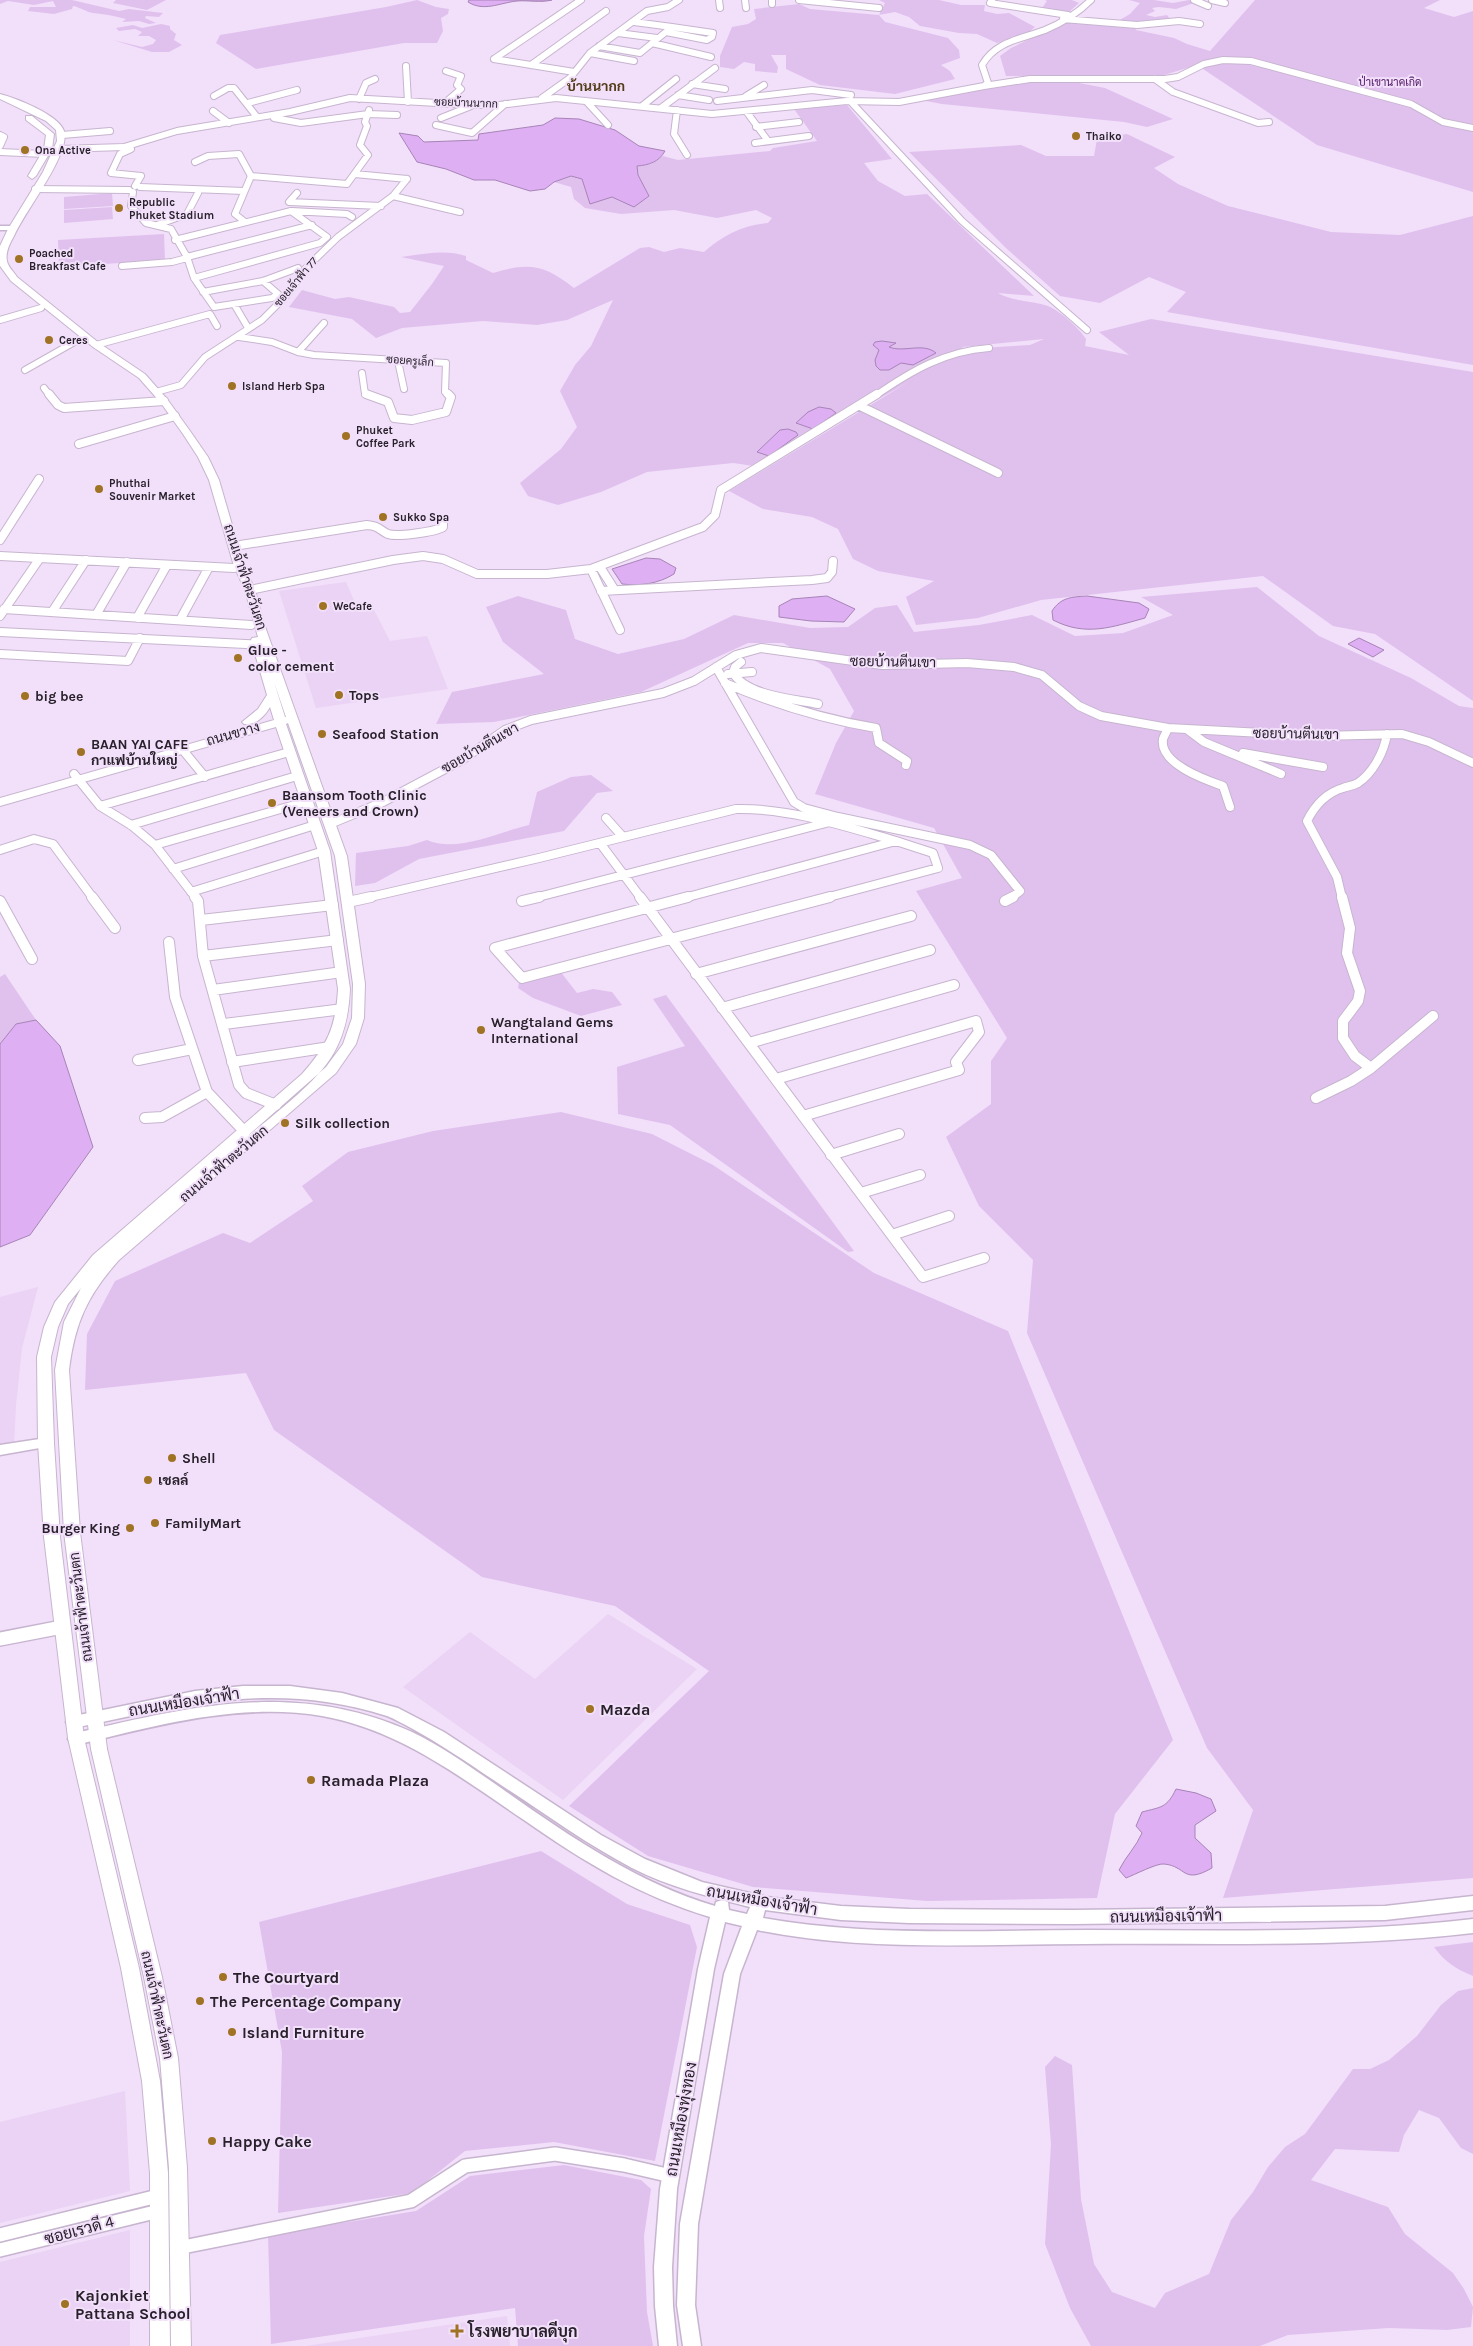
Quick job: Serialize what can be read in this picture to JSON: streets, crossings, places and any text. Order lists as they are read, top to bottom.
{
  "streets": {
    "main road": ["ถนนเจ้าฟ้าตะวันตก", "ถนนขวาง"],
    "street": [
      "ซอยบ้านนากก",
      "ซอยเจ้าฟ้า 77",
      "ซอยครูเล็ก",
      "ซอยบ้านตีนเขา",
      "ถนนเหมืองเจ้าฟ้า",
      "ถนนเหมืองทุ่งทอง",
      "ซอยเรวดี 4"
    ]
  },
  "crossings": [
    ["ซอยบ้านนากก", "ถนนเจ้าฟ้าตะวันตก"],
    ["ซอยเจ้าฟ้า 77", "ซอยครูเล็ก"],
    ["ซอยเจ้าฟ้า 77", "ถนนเจ้าฟ้าตะวันตก"],
    ["ถนนเจ้าฟ้าตะวันตก", "ซอยบ้านตีนเขา"],
    ["ถนนเจ้าฟ้าตะวันตก", "ถนนขวาง"],
    ["ถนนเจ้าฟ้าตะวันตก", "ถนนเหมืองเจ้าฟ้า"],
    ["ถนนเจ้าฟ้าตะวันตก", "ซอยเรวดี 4"],
    ["ถนนเหมืองเจ้าฟ้า", "ถนนเหมืองทุ่งทอง"]
  ],
  "districts": ["บ้านนากก"],
  "parks": ["ป่าเขานาคเกิด"],
  "places": {
    "other": [
      "Thaiko",
      "Ona Active",
      "Republic Phuket Stadium",
      "Poached Breakfast Cafe",
      "Ceres",
      "Island Herb Spa",
      "Phuket Coffee Park",
      "Phuthai Souvenir Market",
      "Sukko Spa",
      "WeCafe",
      "Glue - color cement",
      "Tops",
      "big bee",
      "Seafood Station",
      "BAAN YAI CAFE กาแฟบ้านใหญ่",
      "Baansom Tooth Clinic (Veneers and Crown)",
      "Wangtaland Gems International",
      "Silk collection",
      "Shell",
      "เชลล์",
      "FamilyMart",
      "Burger King",
      "Mazda",
      "Ramada Plaza",
      "The Courtyard",
      "The Percentage Company",
      "Island Furniture",
      "Happy Cake",
      "Kajonkiet Pattana School"
    ],
    "health": ["โรงพยาบาลดีบุก"]
  }
}
